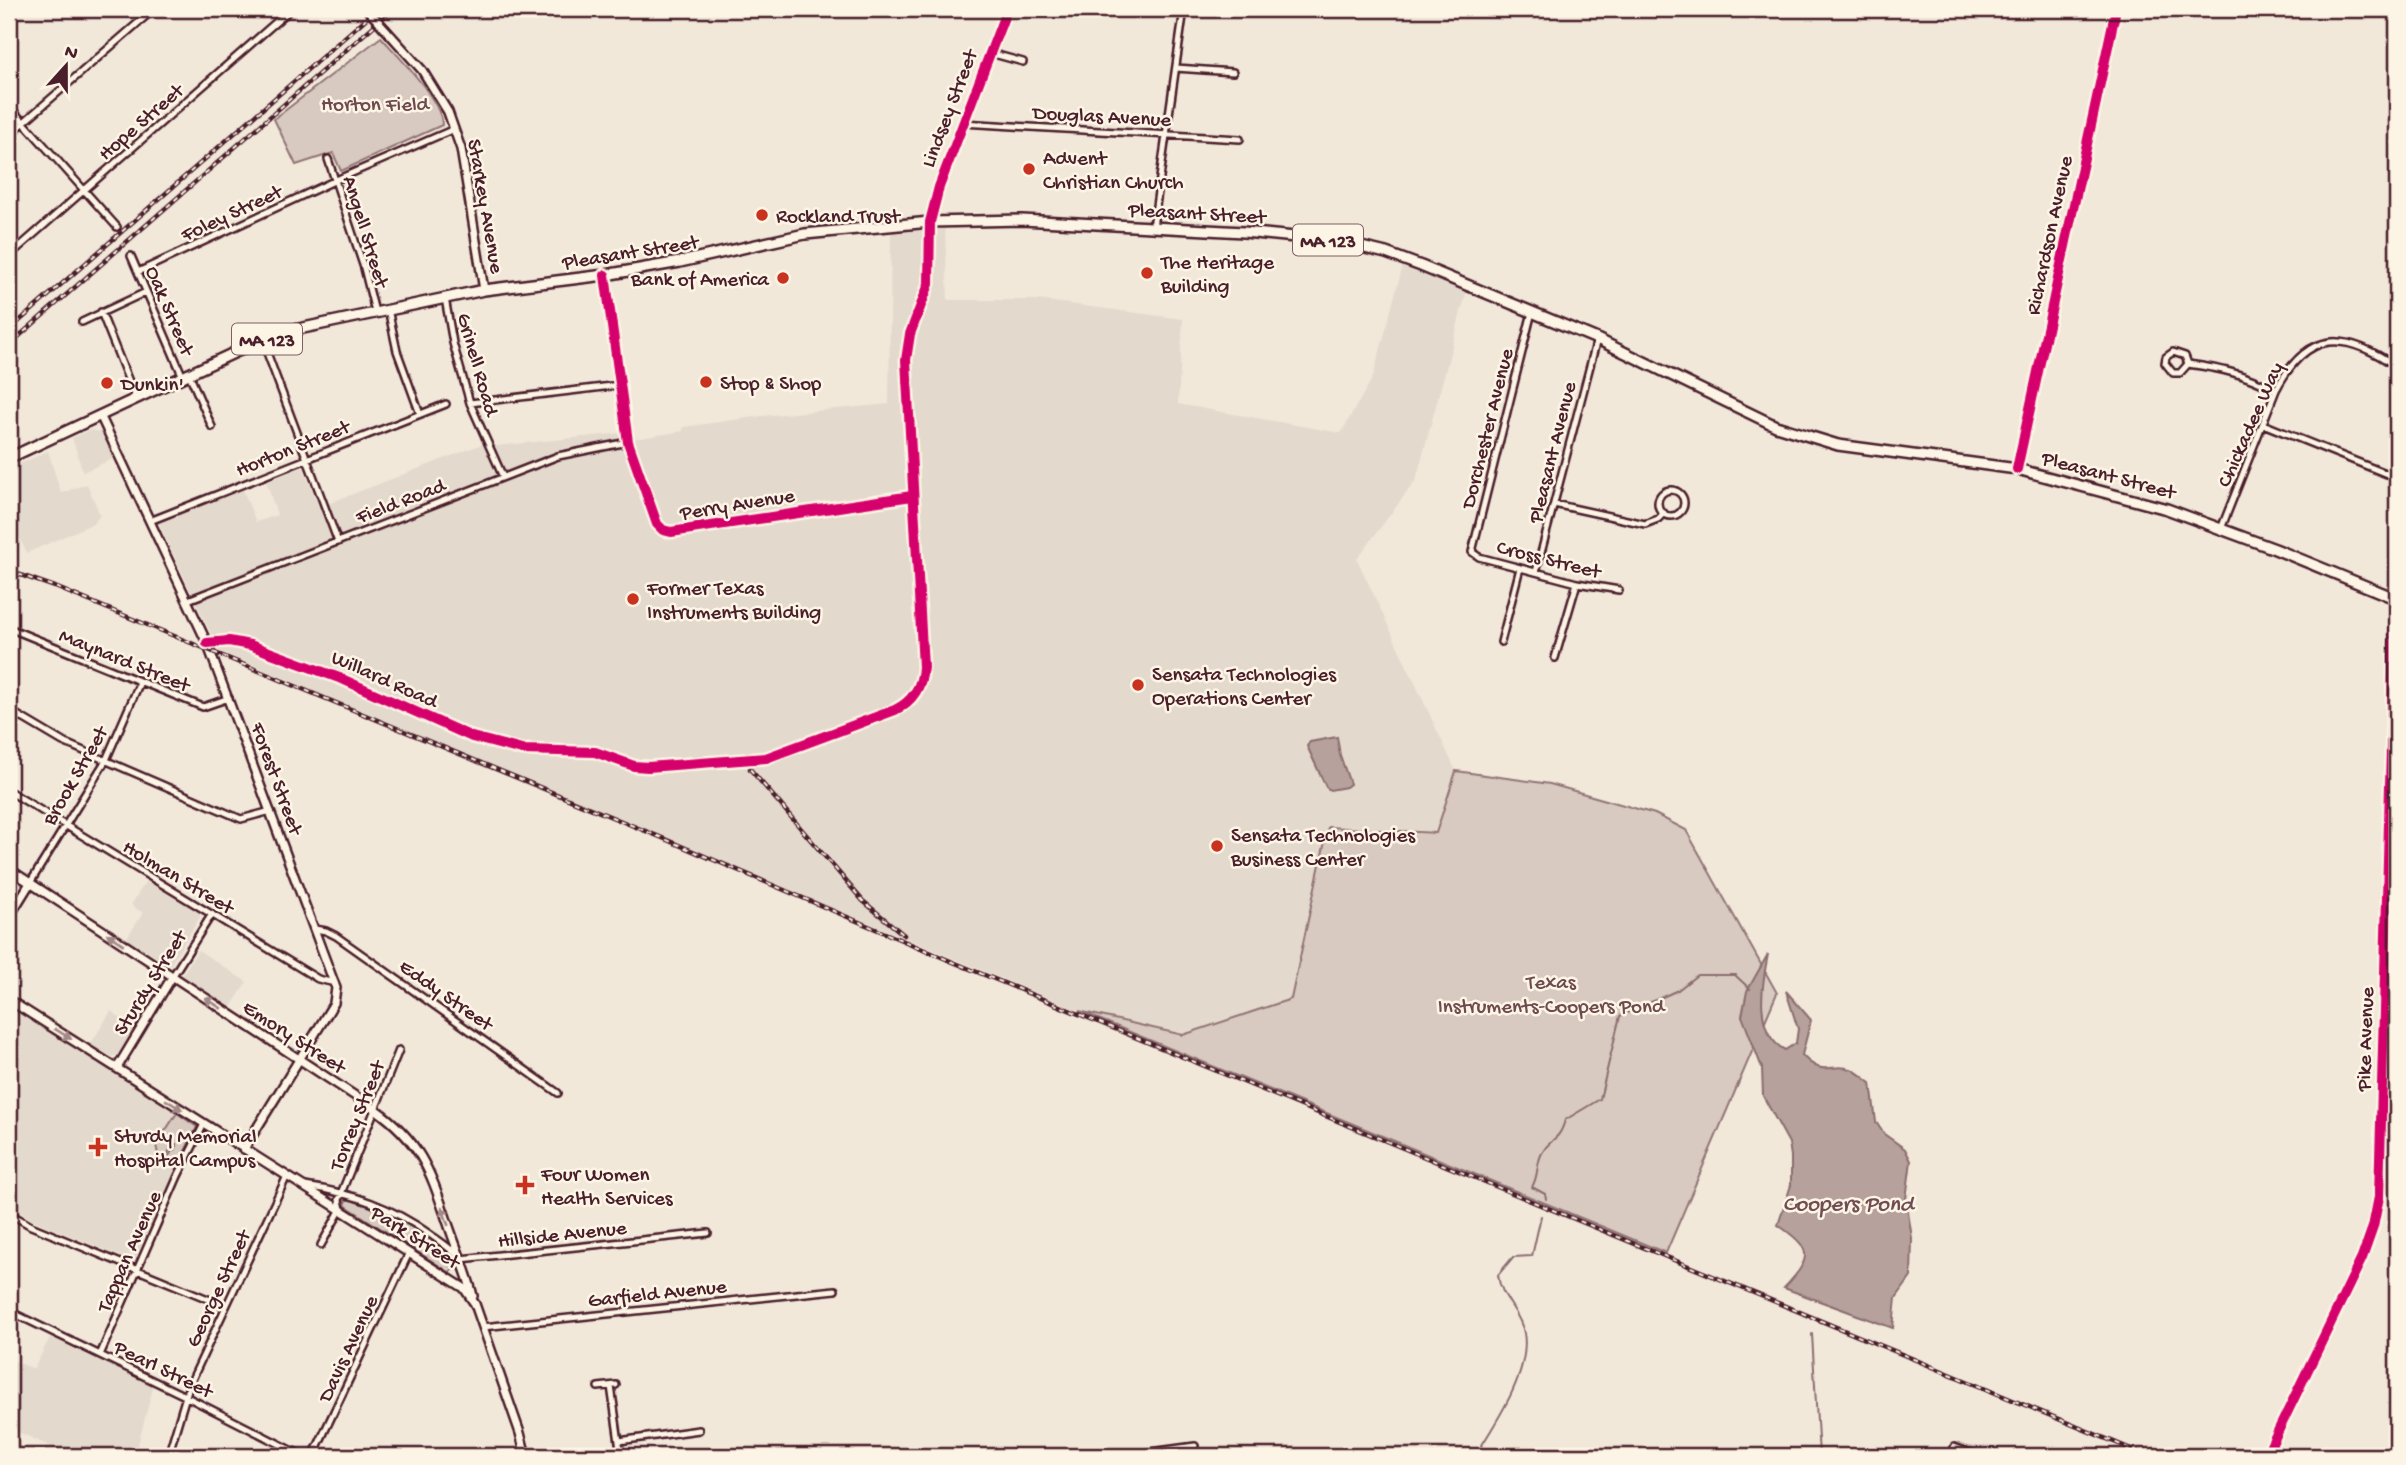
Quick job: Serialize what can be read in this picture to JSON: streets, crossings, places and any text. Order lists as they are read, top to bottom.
{
  "streets": {
    "highway": ["Pleasant Street", "MA 123"],
    "main road": [
      "Starkey Avenue",
      "Brook Street",
      "Forest Street",
      "Sturdy Street",
      "Emory Street",
      "Park Street"
    ],
    "street": [
      "Lindsey Street",
      "Douglas Avenue",
      "Hope Street",
      "Foley Street",
      "Angell Street",
      "Richardson Avenue",
      "Oak Street",
      "Grinell Road",
      "Chickadee Way",
      "Dorchester Avenue",
      "Horton Street",
      "Pleasant Avenue",
      "Field Road",
      "Perry Avenue",
      "Cross Street",
      "Maynard Street",
      "Willard Road",
      "Holman Street",
      "Eddy Street",
      "Pike Avenue",
      "Torrey Street",
      "Hillside Avenue",
      "Tappan Avenue",
      "George Street",
      "Garfield Avenue",
      "Davis Avenue",
      "Pearl Street"
    ]
  },
  "crossings": [
    ["Lindsey Street", "Douglas Avenue"],
    ["Lindsey Street", "Pleasant Street"],
    ["Lindsey Street", "Perry Avenue"],
    ["Lindsey Street", "Willard Road"],
    ["Starkey Avenue", "Foley Street"],
    ["Starkey Avenue", "Pleasant Street"],
    ["Foley Street", "Angell Street"],
    ["Foley Street", "Oak Street"],
    ["Pleasant Street", "Angell Street"],
    ["Pleasant Street", "Richardson Avenue"],
    ["Pleasant Street", "Oak Street"],
    ["Pleasant Street", "Grinell Road"],
    ["Pleasant Street", "Chickadee Way"],
    ["Pleasant Street", "Dorchester Avenue"],
    ["Pleasant Street", "Pleasant Avenue"],
    ["Pleasant Street", "Perry Avenue"],
    ["Pleasant Street", "Forest Street"],
    ["Pleasant Street", "Pike Avenue"],
    ["Grinell Road", "Field Road"],
    ["Dorchester Avenue", "Cross Street"],
    ["Horton Street", "Forest Street"],
    ["Pleasant Avenue", "Cross Street"],
    ["Field Road", "Perry Avenue"],
    ["Field Road", "Forest Street"],
    ["Perry Avenue", "Willard Road"],
    ["Maynard Street", "Brook Street"],
    ["Maynard Street", "Forest Street"],
    ["Willard Road", "Forest Street"],
    ["Brook Street", "Holman Street"],
    ["Brook Street", "Emory Street"],
    ["Forest Street", "Holman Street"],
    ["Forest Street", "Eddy Street"],
    ["Holman Street", "Sturdy Street"],
    ["Sturdy Street", "Emory Street"],
    ["Sturdy Street", "Park Street"],
    ["Emory Street", "Torrey Street"],
    ["Emory Street", "Hillside Avenue"],
    ["Emory Street", "Park Street"],
    ["Torrey Street", "Park Street"],
    ["Hillside Avenue", "Park Street"],
    ["Park Street", "Tappan Avenue"],
    ["Park Street", "George Street"],
    ["Park Street", "Garfield Avenue"],
    ["Park Street", "Davis Avenue"],
    ["Tappan Avenue", "Pearl Street"],
    ["George Street", "Pearl Street"]
  ],
  "one_way": ["Emory Street"],
  "water": ["Coopers Pond"],
  "parks": ["Horton Field", "Texas Instruments-Coopers Pond"],
  "places": {
    "other": [
      "Advent Christian Church",
      "Rockland Trust",
      "The Heritage Building",
      "Bank of America",
      "Stop & Shop",
      "Dunkin'",
      "Former Texas Instruments Building",
      "Sensata Technologies Operations Center",
      "Sensata Technologies Business Center"
    ],
    "health": ["Sturdy Memorial Hospital Campus", "Four Women Health Services"]
  },
  "north": "top"
}
